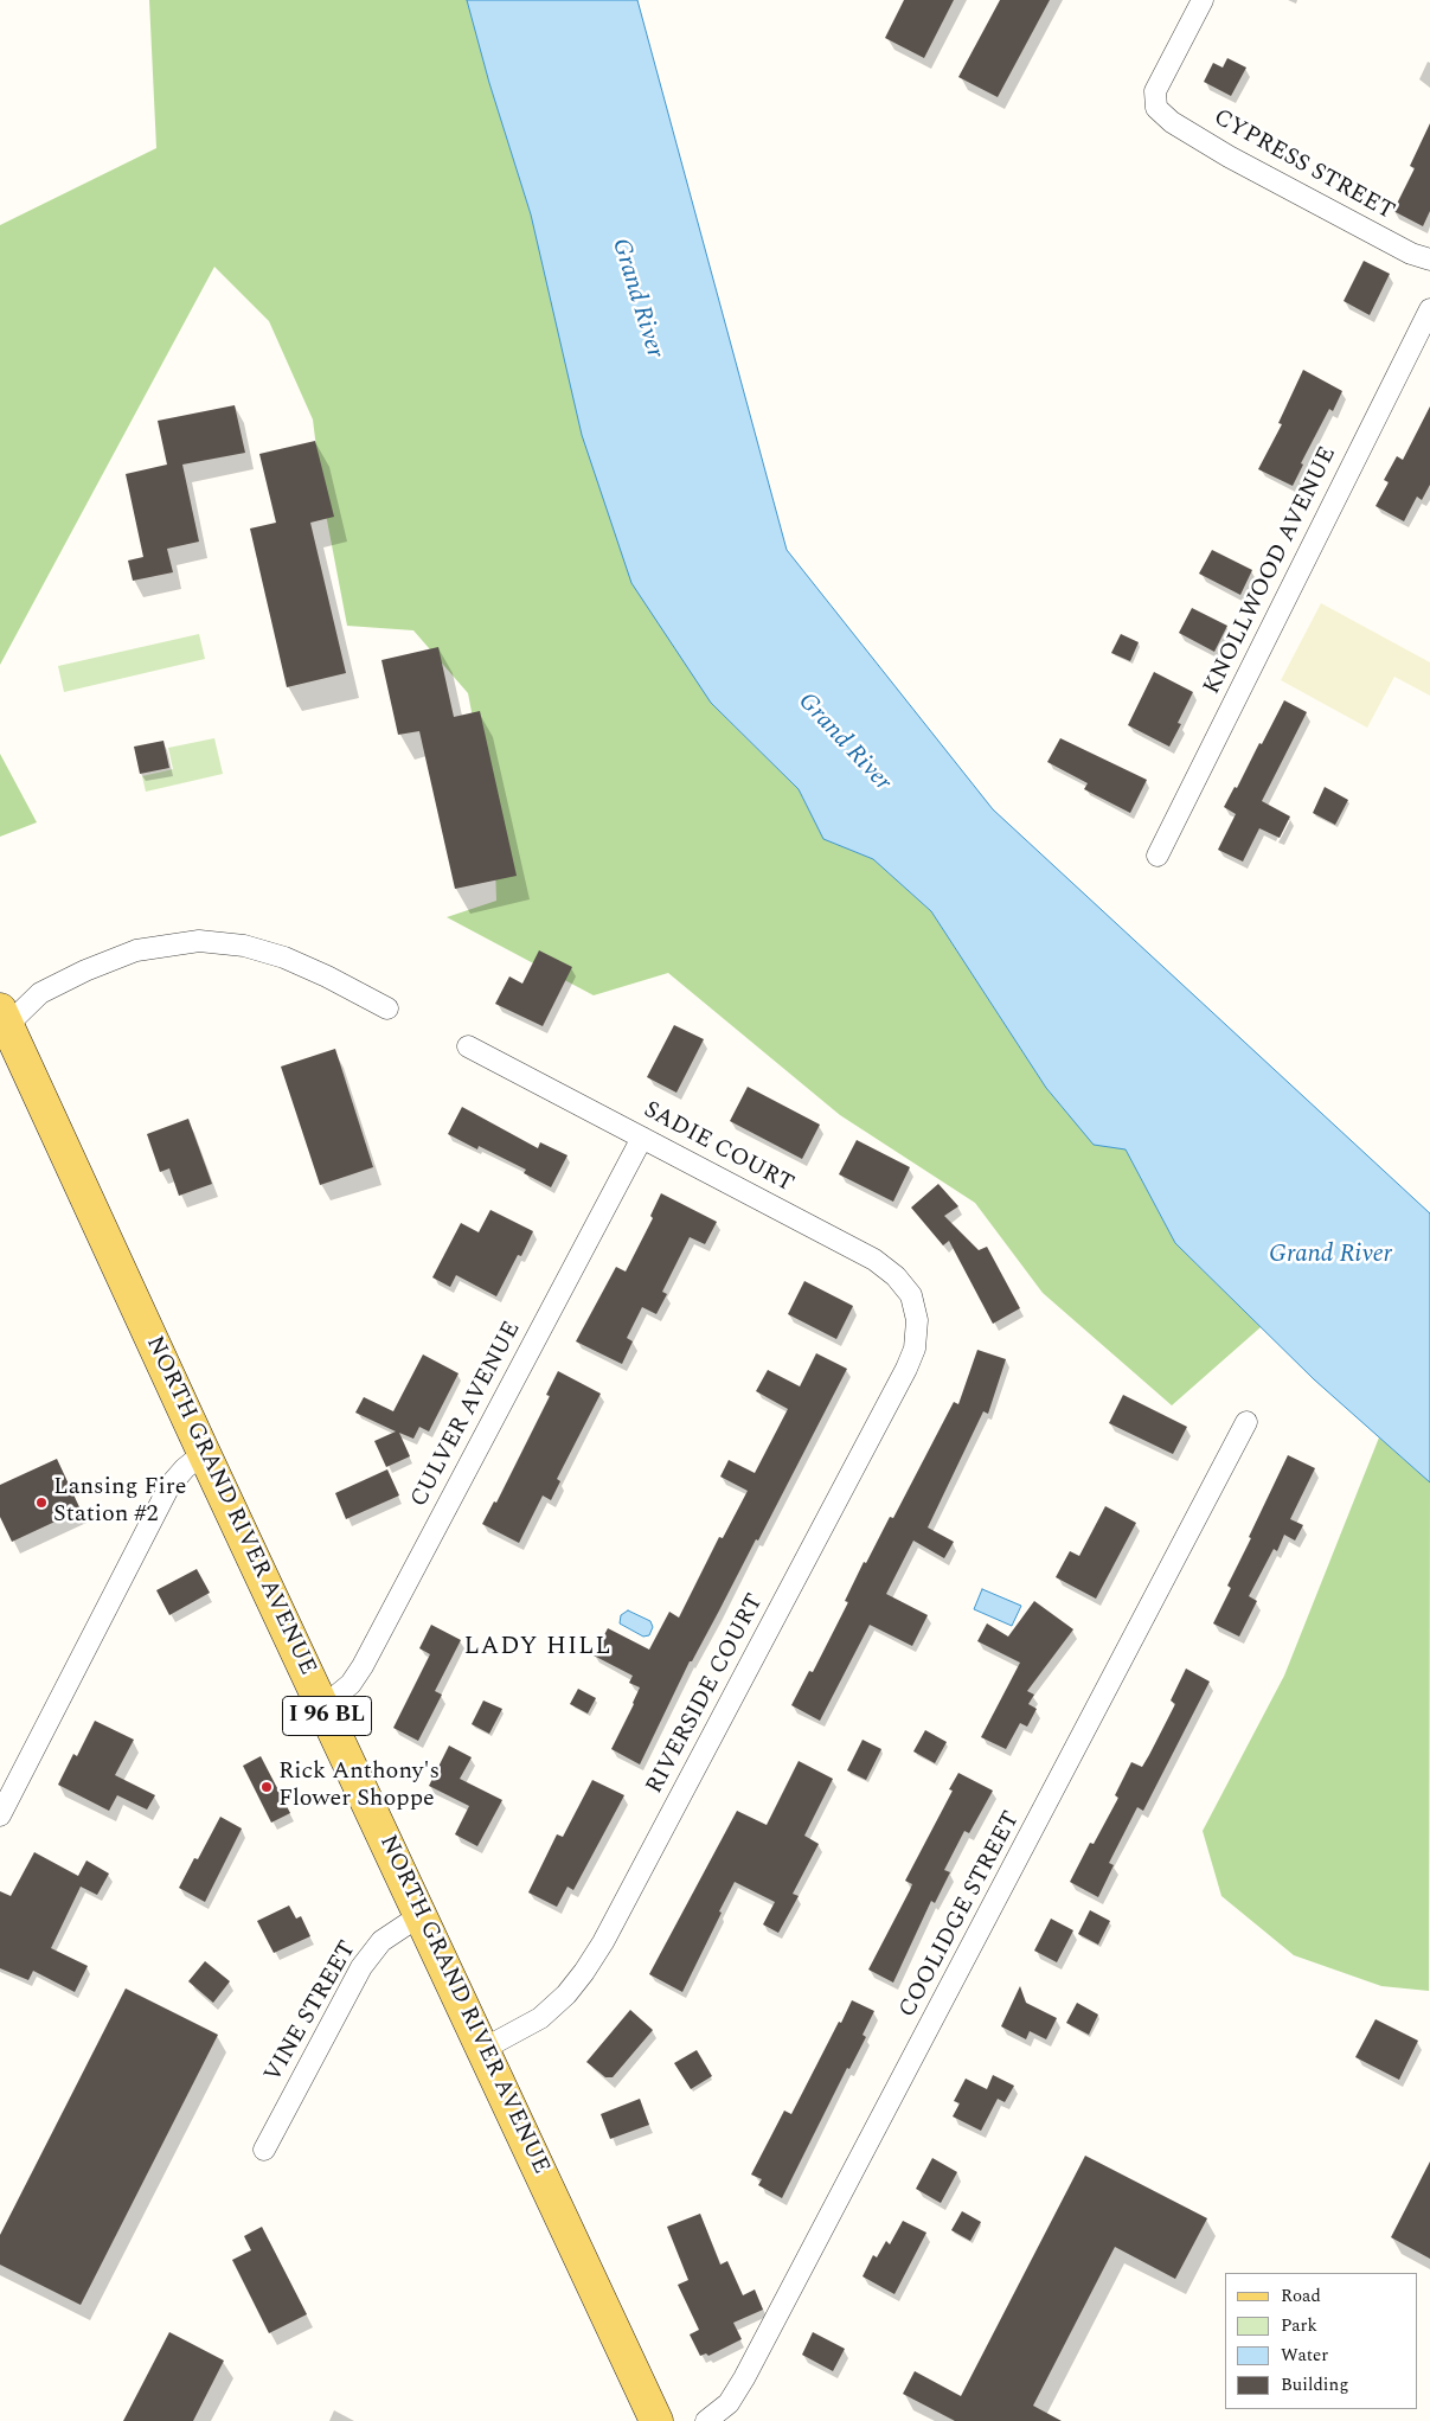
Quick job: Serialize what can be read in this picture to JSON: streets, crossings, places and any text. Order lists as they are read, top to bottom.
{
  "streets": {
    "main road": ["NORTH GRAND RIVER AVENUE", "I 96 BL"],
    "street": [
      "CYPRESS STREET",
      "KNOLLWOOD AVENUE",
      "SADIE COURT",
      "CULVER AVENUE",
      "RIVERSIDE COURT",
      "COOLIDGE STREET",
      "VINE STREET"
    ]
  },
  "crossings": [
    ["SADIE COURT", "CULVER AVENUE"],
    ["SADIE COURT", "RIVERSIDE COURT"],
    ["CULVER AVENUE", "NORTH GRAND RIVER AVENUE"],
    ["NORTH GRAND RIVER AVENUE", "RIVERSIDE COURT"],
    ["NORTH GRAND RIVER AVENUE", "VINE STREET"]
  ],
  "districts": ["LADY HILL"],
  "water": ["Grand River"],
  "places": ["Lansing Fire Station #2", "Rick Anthony's Flower Shoppe"],
  "legend": [
    "Road",
    "Park",
    "Water",
    "Building"
  ]
}
